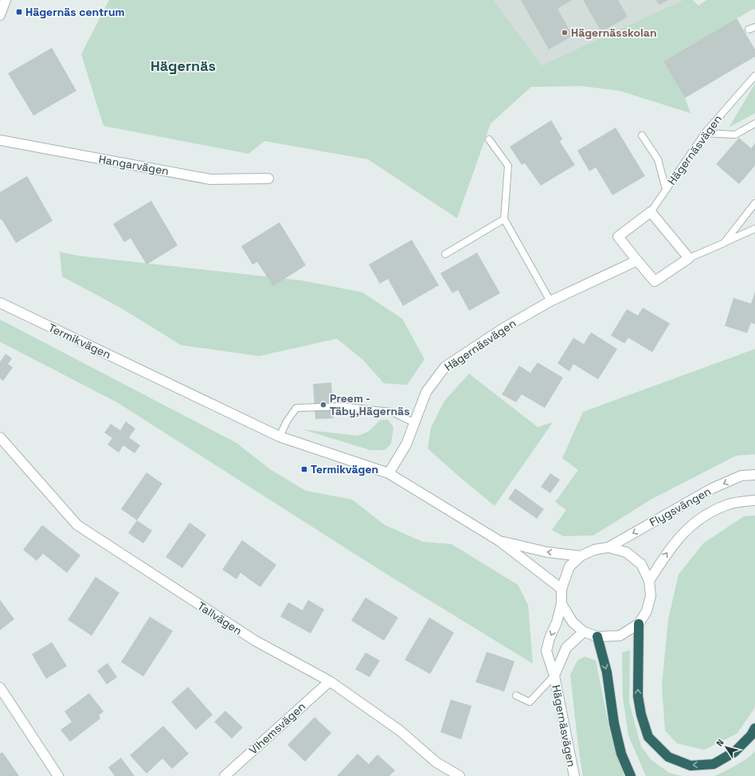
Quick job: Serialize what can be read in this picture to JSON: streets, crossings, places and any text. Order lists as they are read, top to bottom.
{
  "streets": {
    "street": [
      "Hägernäsvägen",
      "Hangarvägen",
      "Termikvägen",
      "Flygsvängen",
      "Tallvägen",
      "Vihemsvägen"
    ]
  },
  "crossings": [
    ["Hägernäsvägen", "Termikvägen"],
    ["Hägernäsvägen", "Flygsvängen"],
    ["Tallvägen", "Vihemsvägen"]
  ],
  "districts": ["Hägernäs"],
  "places": {
    "transit": ["Hägernäs centrum", "Termikvägen"],
    "other": ["Hägernässkolan", "Preem - Täby,Hägernäs"]
  },
  "north": "top left"
}
